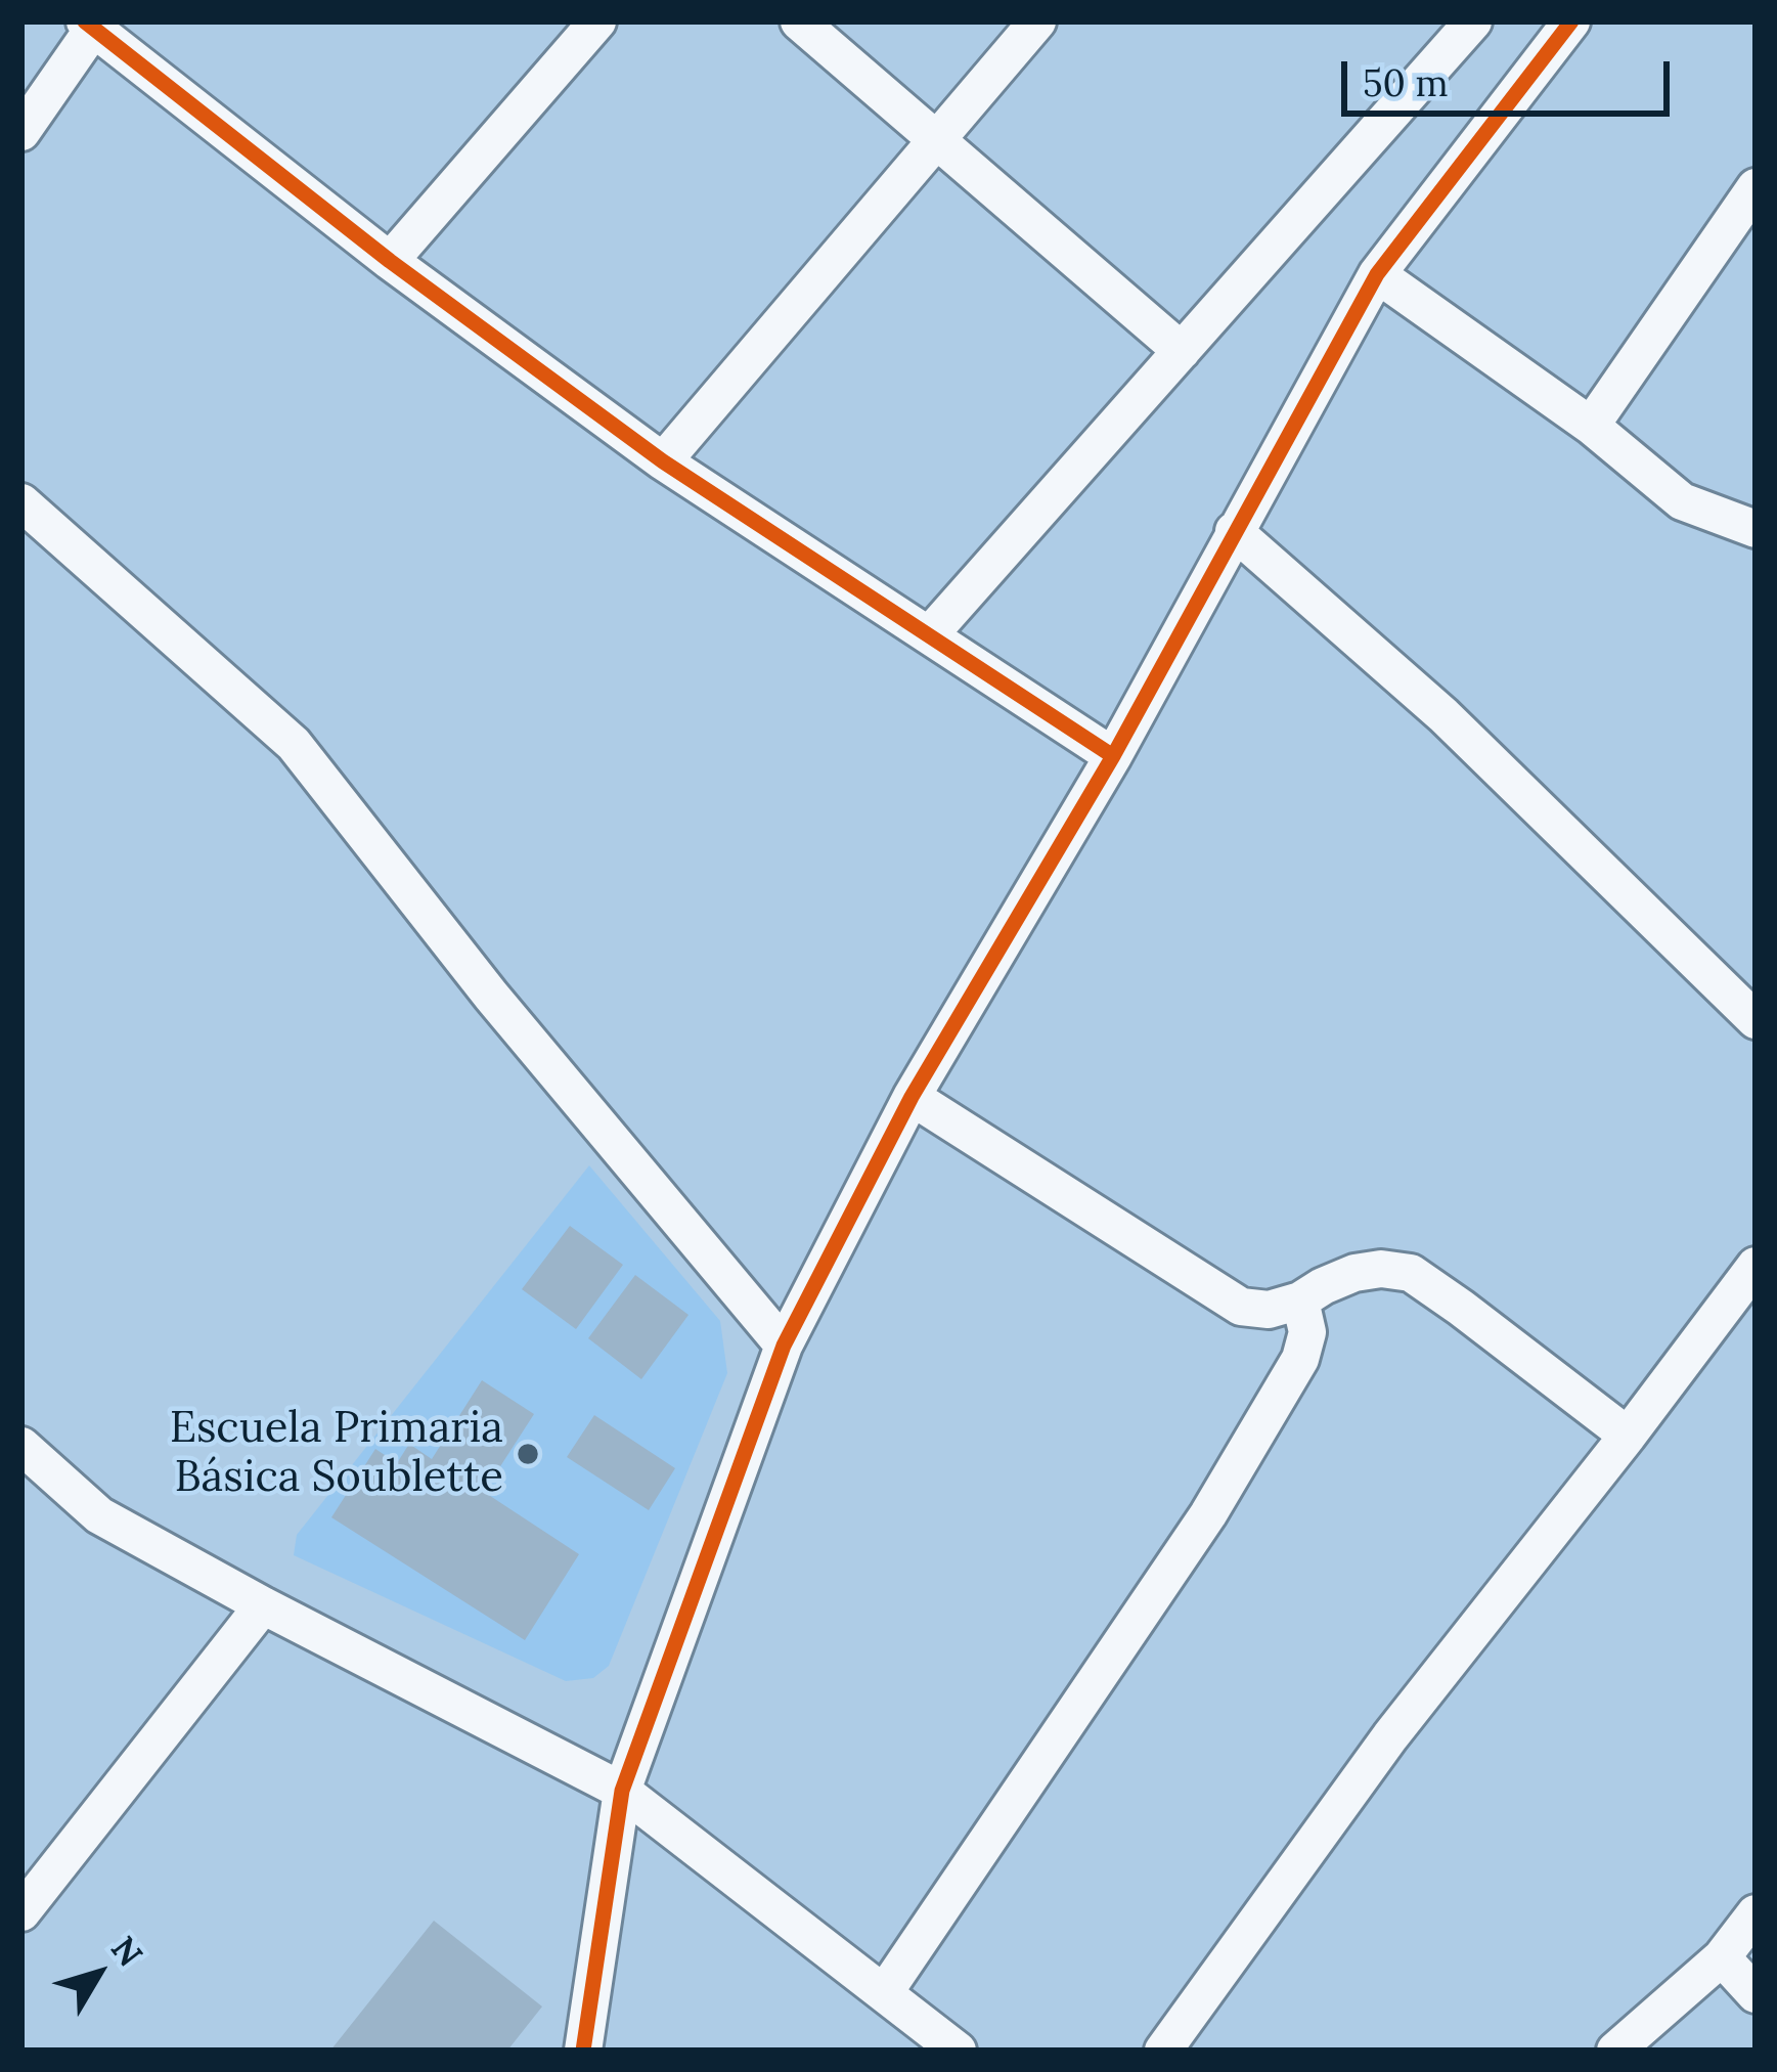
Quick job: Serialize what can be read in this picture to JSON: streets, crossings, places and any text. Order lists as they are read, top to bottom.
{
  "places": ["Escuela Primaria Básica Soublette"],
  "scale_bar": "50 m",
  "north": "top right"
}
